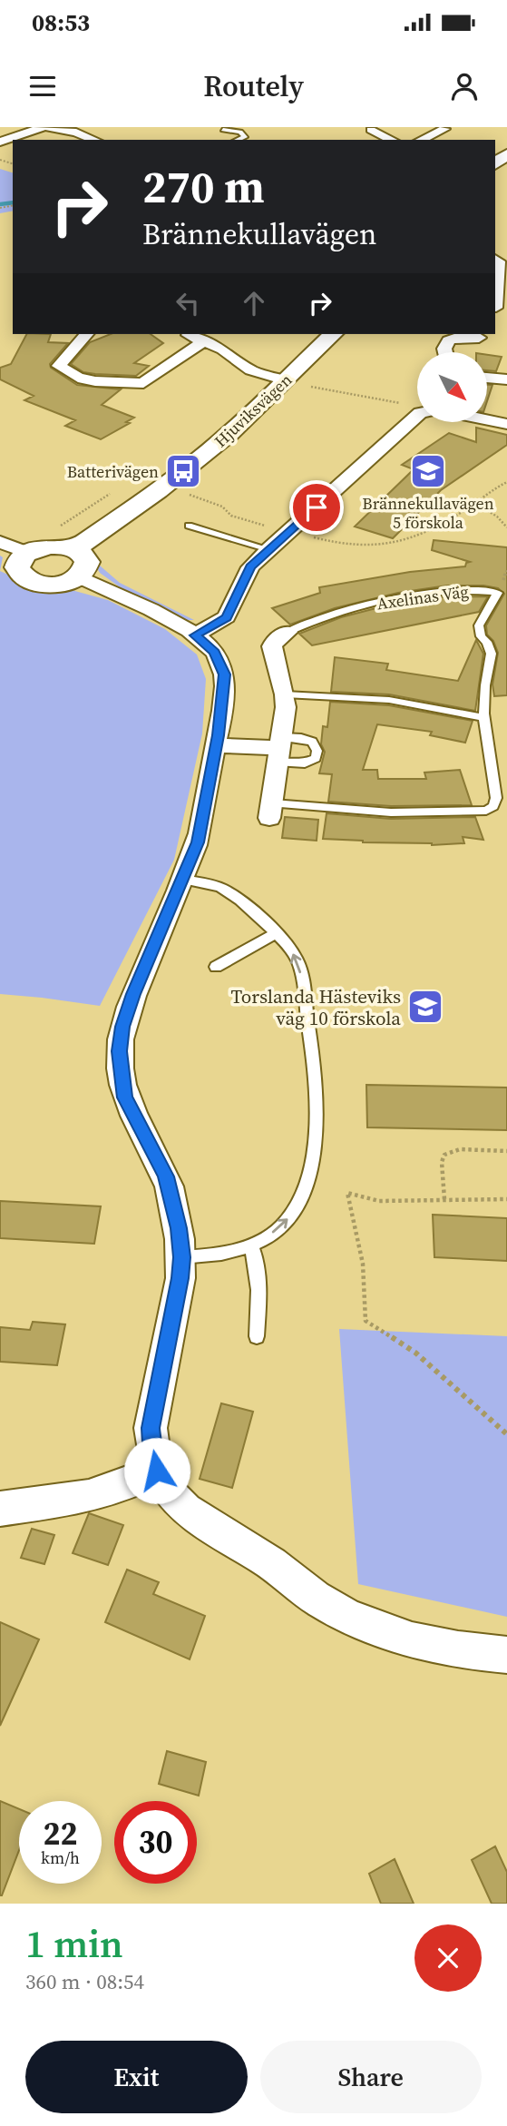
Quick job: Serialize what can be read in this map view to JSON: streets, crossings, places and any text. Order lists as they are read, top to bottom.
{
  "streets": {
    "main road": ["Hjuviksvägen"],
    "street": ["Axelinas Väg"]
  },
  "places": {
    "bus stop": ["Batterivägen"],
    "school or university": ["Brännekullavägen 5 förskola", "Torslanda Hästeviks väg 10 förskola"]
  },
  "north": "bottom right",
  "page": {
    "status": "08:53",
    "header": "Routely",
    "turn": ["270 m", "Brännekullavägen"],
    "speed": "22 km/h",
    "limit": "30",
    "heading": ["1 min", "360 m · 08:54"],
    "buttons": ["Exit", "Share"]
  }
}
